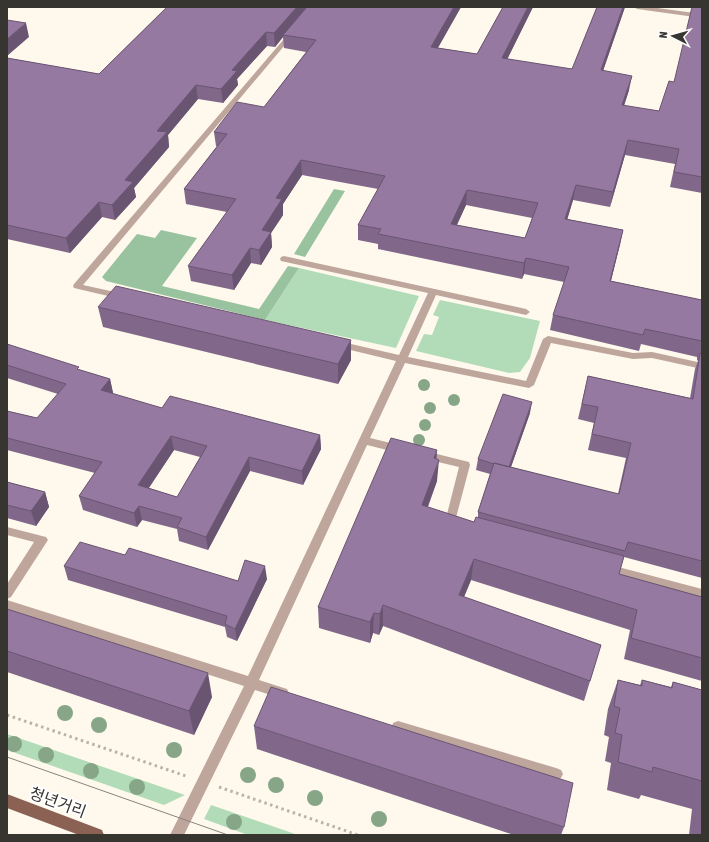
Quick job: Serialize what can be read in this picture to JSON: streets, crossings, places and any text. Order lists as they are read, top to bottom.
{
  "streets": {
    "main road": ["청년거리"]
  },
  "north": "left"
}
